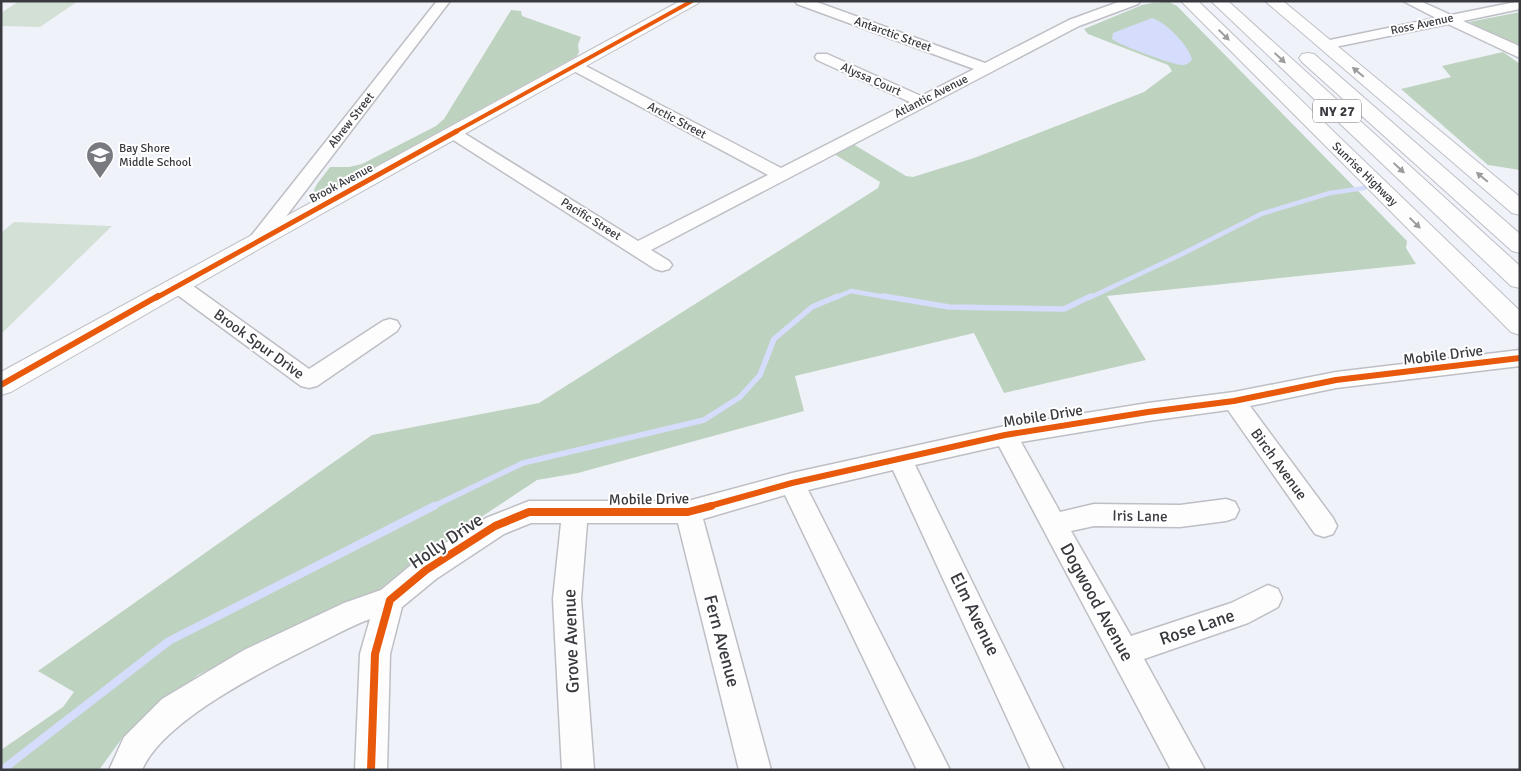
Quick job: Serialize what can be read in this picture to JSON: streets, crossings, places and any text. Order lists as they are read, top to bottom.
{
  "streets": {
    "main road": ["NY 27", "Sunrise Highway", "Brook Avenue"],
    "street": [
      "Ross Avenue",
      "Antarctic Street",
      "Alyssa Court",
      "Atlantic Avenue",
      "Abrew Street",
      "Arctic Street",
      "Pacific Street",
      "Brook Spur Drive",
      "Mobile Drive",
      "Birch Avenue",
      "Iris Lane",
      "Holly Drive",
      "Dogwood Avenue",
      "Elm Avenue",
      "Rose Lane",
      "Grove Avenue",
      "Fern Avenue"
    ]
  },
  "crossings": [
    ["Antarctic Street", "Atlantic Avenue"],
    ["Alyssa Court", "Atlantic Avenue"],
    ["Atlantic Avenue", "Arctic Street"],
    ["Atlantic Avenue", "Pacific Street"],
    ["Abrew Street", "Brook Avenue"],
    ["Arctic Street", "Brook Avenue"],
    ["Brook Avenue", "Pacific Street"],
    ["Brook Avenue", "Brook Spur Drive"],
    ["Mobile Drive", "Birch Avenue"],
    ["Mobile Drive", "Holly Drive"],
    ["Mobile Drive", "Dogwood Avenue"],
    ["Mobile Drive", "Elm Avenue"],
    ["Mobile Drive", "Grove Avenue"],
    ["Mobile Drive", "Fern Avenue"],
    ["Iris Lane", "Dogwood Avenue"],
    ["Holly Drive", "Grove Avenue"],
    ["Dogwood Avenue", "Rose Lane"]
  ],
  "places": {
    "school or university": ["Bay Shore Middle School"]
  }
}
